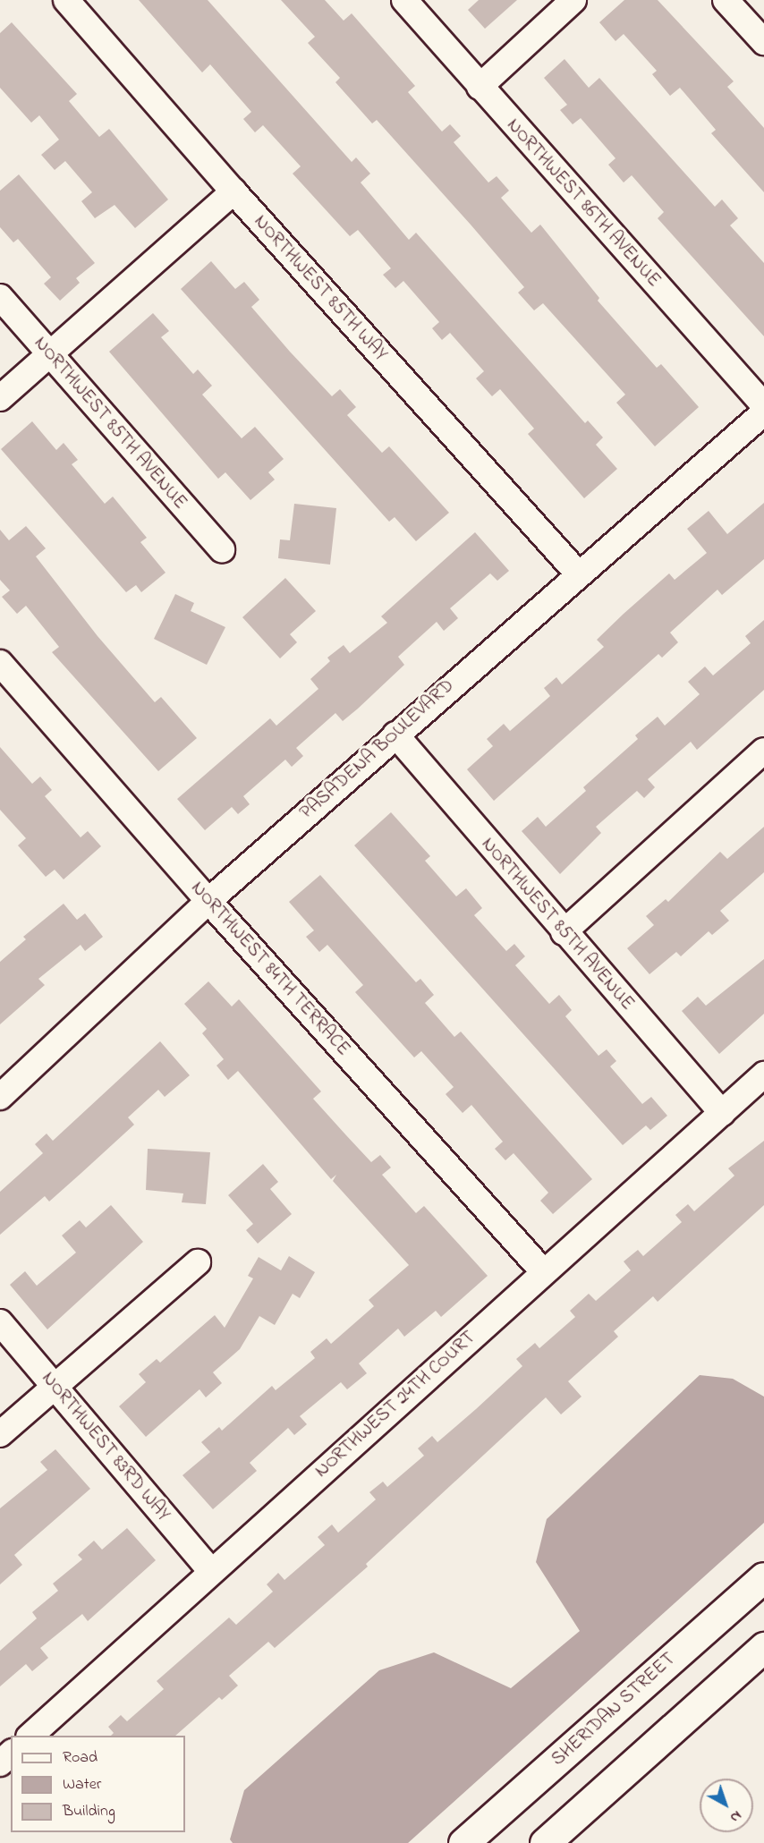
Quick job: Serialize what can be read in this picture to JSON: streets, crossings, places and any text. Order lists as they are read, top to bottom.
{
  "streets": {
    "main road": ["SHERIDAN STREET"],
    "street": [
      "NORTHWEST 86TH AVENUE",
      "NORTHWEST 85TH WAY",
      "NORTHWEST 85TH AVENUE",
      "PASADENA BOULEVARD",
      "NORTHWEST 84TH TERRACE",
      "NORTHWEST 24TH COURT",
      "NORTHWEST 83RD WAY"
    ]
  },
  "crossings": [
    ["NORTHWEST 85TH WAY", "PASADENA BOULEVARD"],
    ["NORTHWEST 85TH AVENUE", "PASADENA BOULEVARD"],
    ["NORTHWEST 85TH AVENUE", "NORTHWEST 24TH COURT"],
    ["PASADENA BOULEVARD", "NORTHWEST 84TH TERRACE"],
    ["NORTHWEST 84TH TERRACE", "NORTHWEST 24TH COURT"],
    ["NORTHWEST 24TH COURT", "NORTHWEST 83RD WAY"]
  ],
  "legend": ["Road", "Water", "Building"],
  "north": "bottom right"
}
